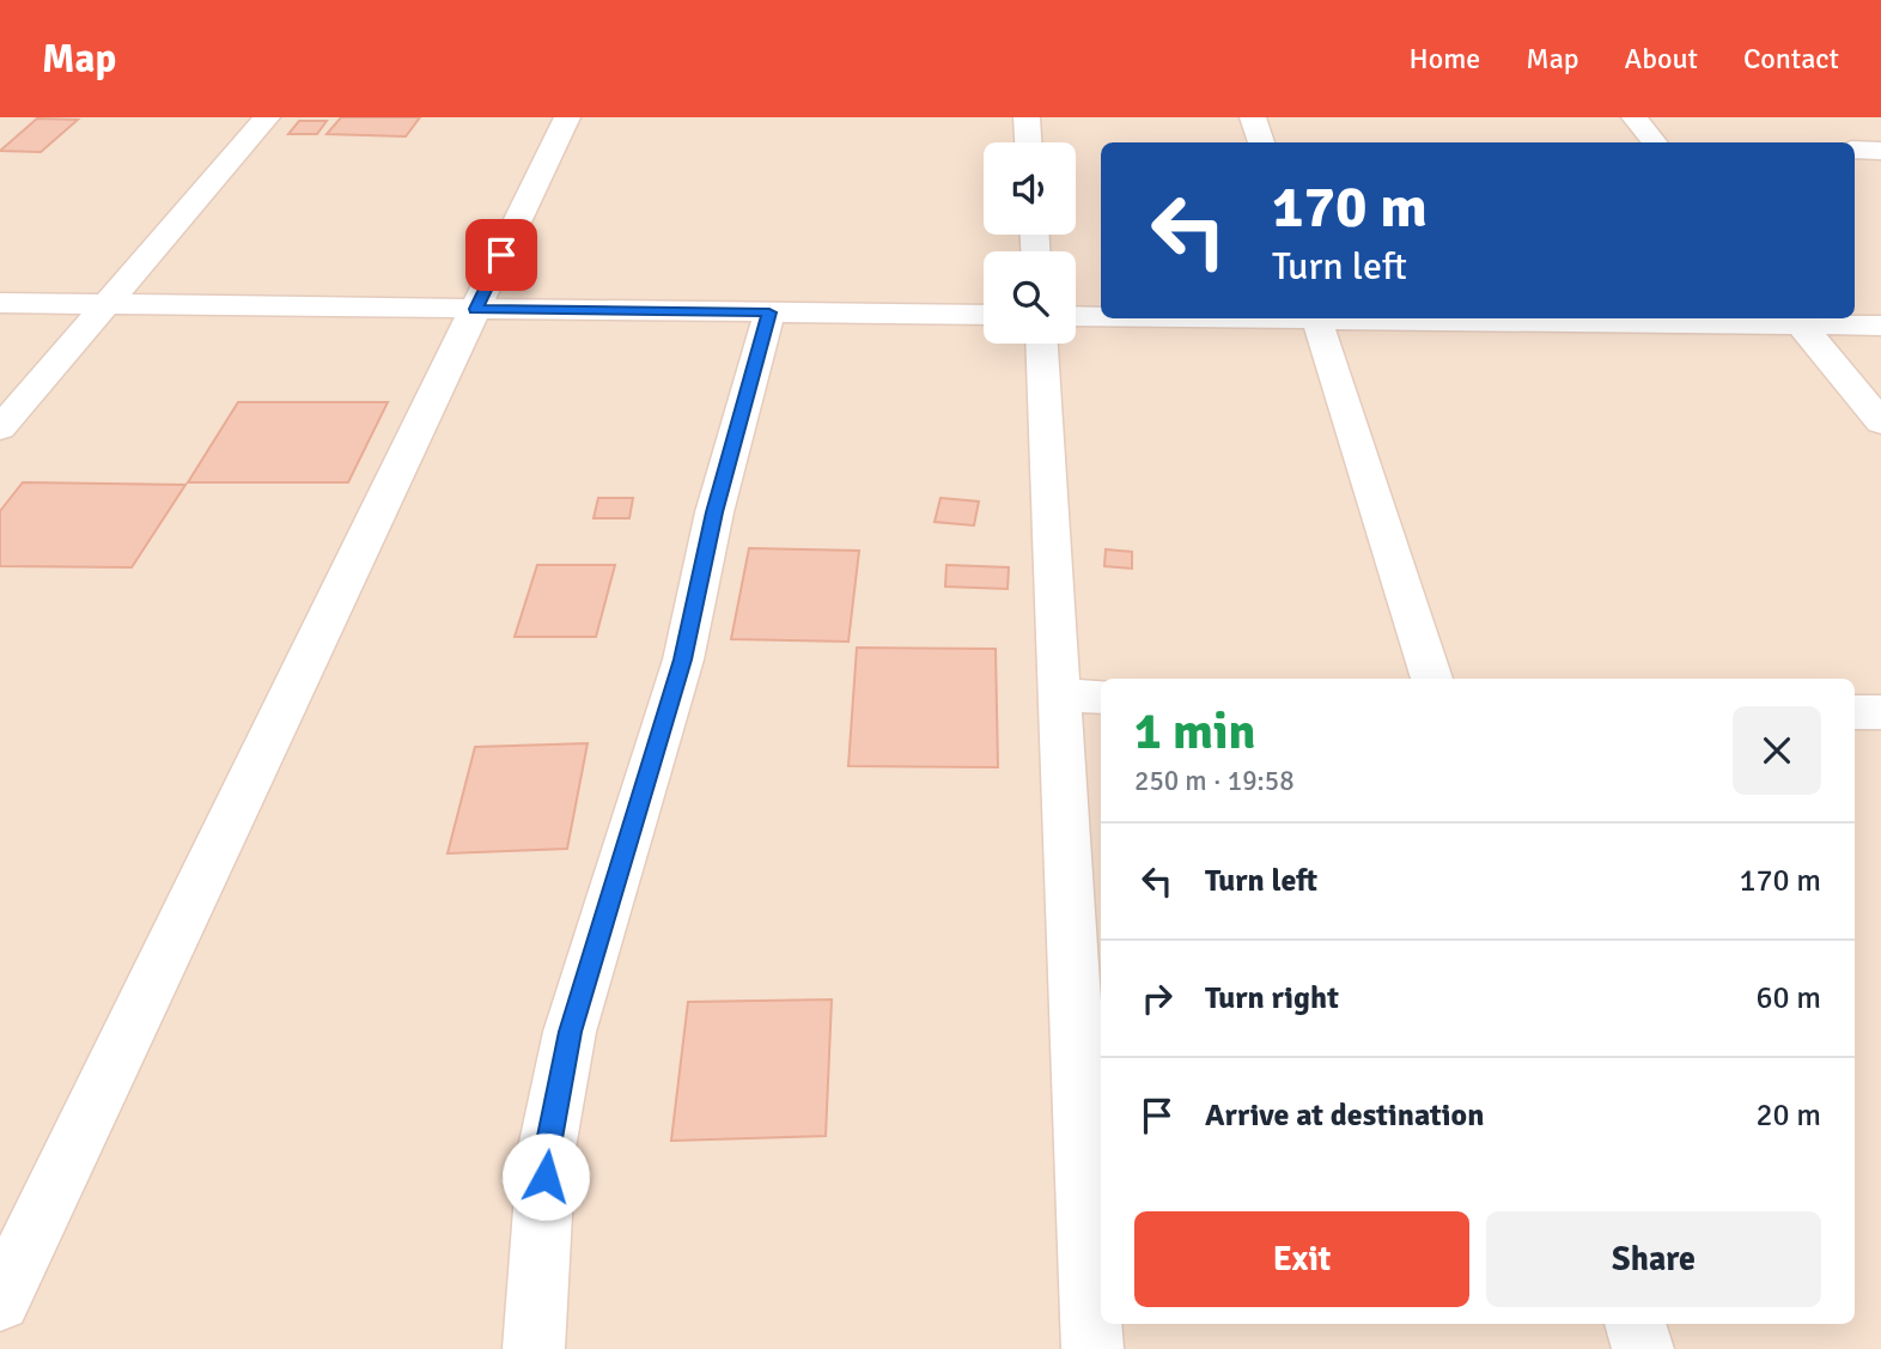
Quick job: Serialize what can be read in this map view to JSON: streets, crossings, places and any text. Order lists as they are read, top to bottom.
{
  "page": {
    "header": "Map",
    "nav": [
      "Home",
      "Map",
      "About",
      "Contact"
    ],
    "turn": ["170 m", "Turn left"],
    "heading": ["1 min", "250 m · 19:58"],
    "list": [
      {
        "name": "Turn left",
        "value": "170 m"
      },
      {
        "name": "Turn right",
        "value": "60 m"
      },
      {
        "name": "Arrive at destination",
        "value": "20 m"
      }
    ],
    "buttons": ["Exit", "Share"]
  }
}
